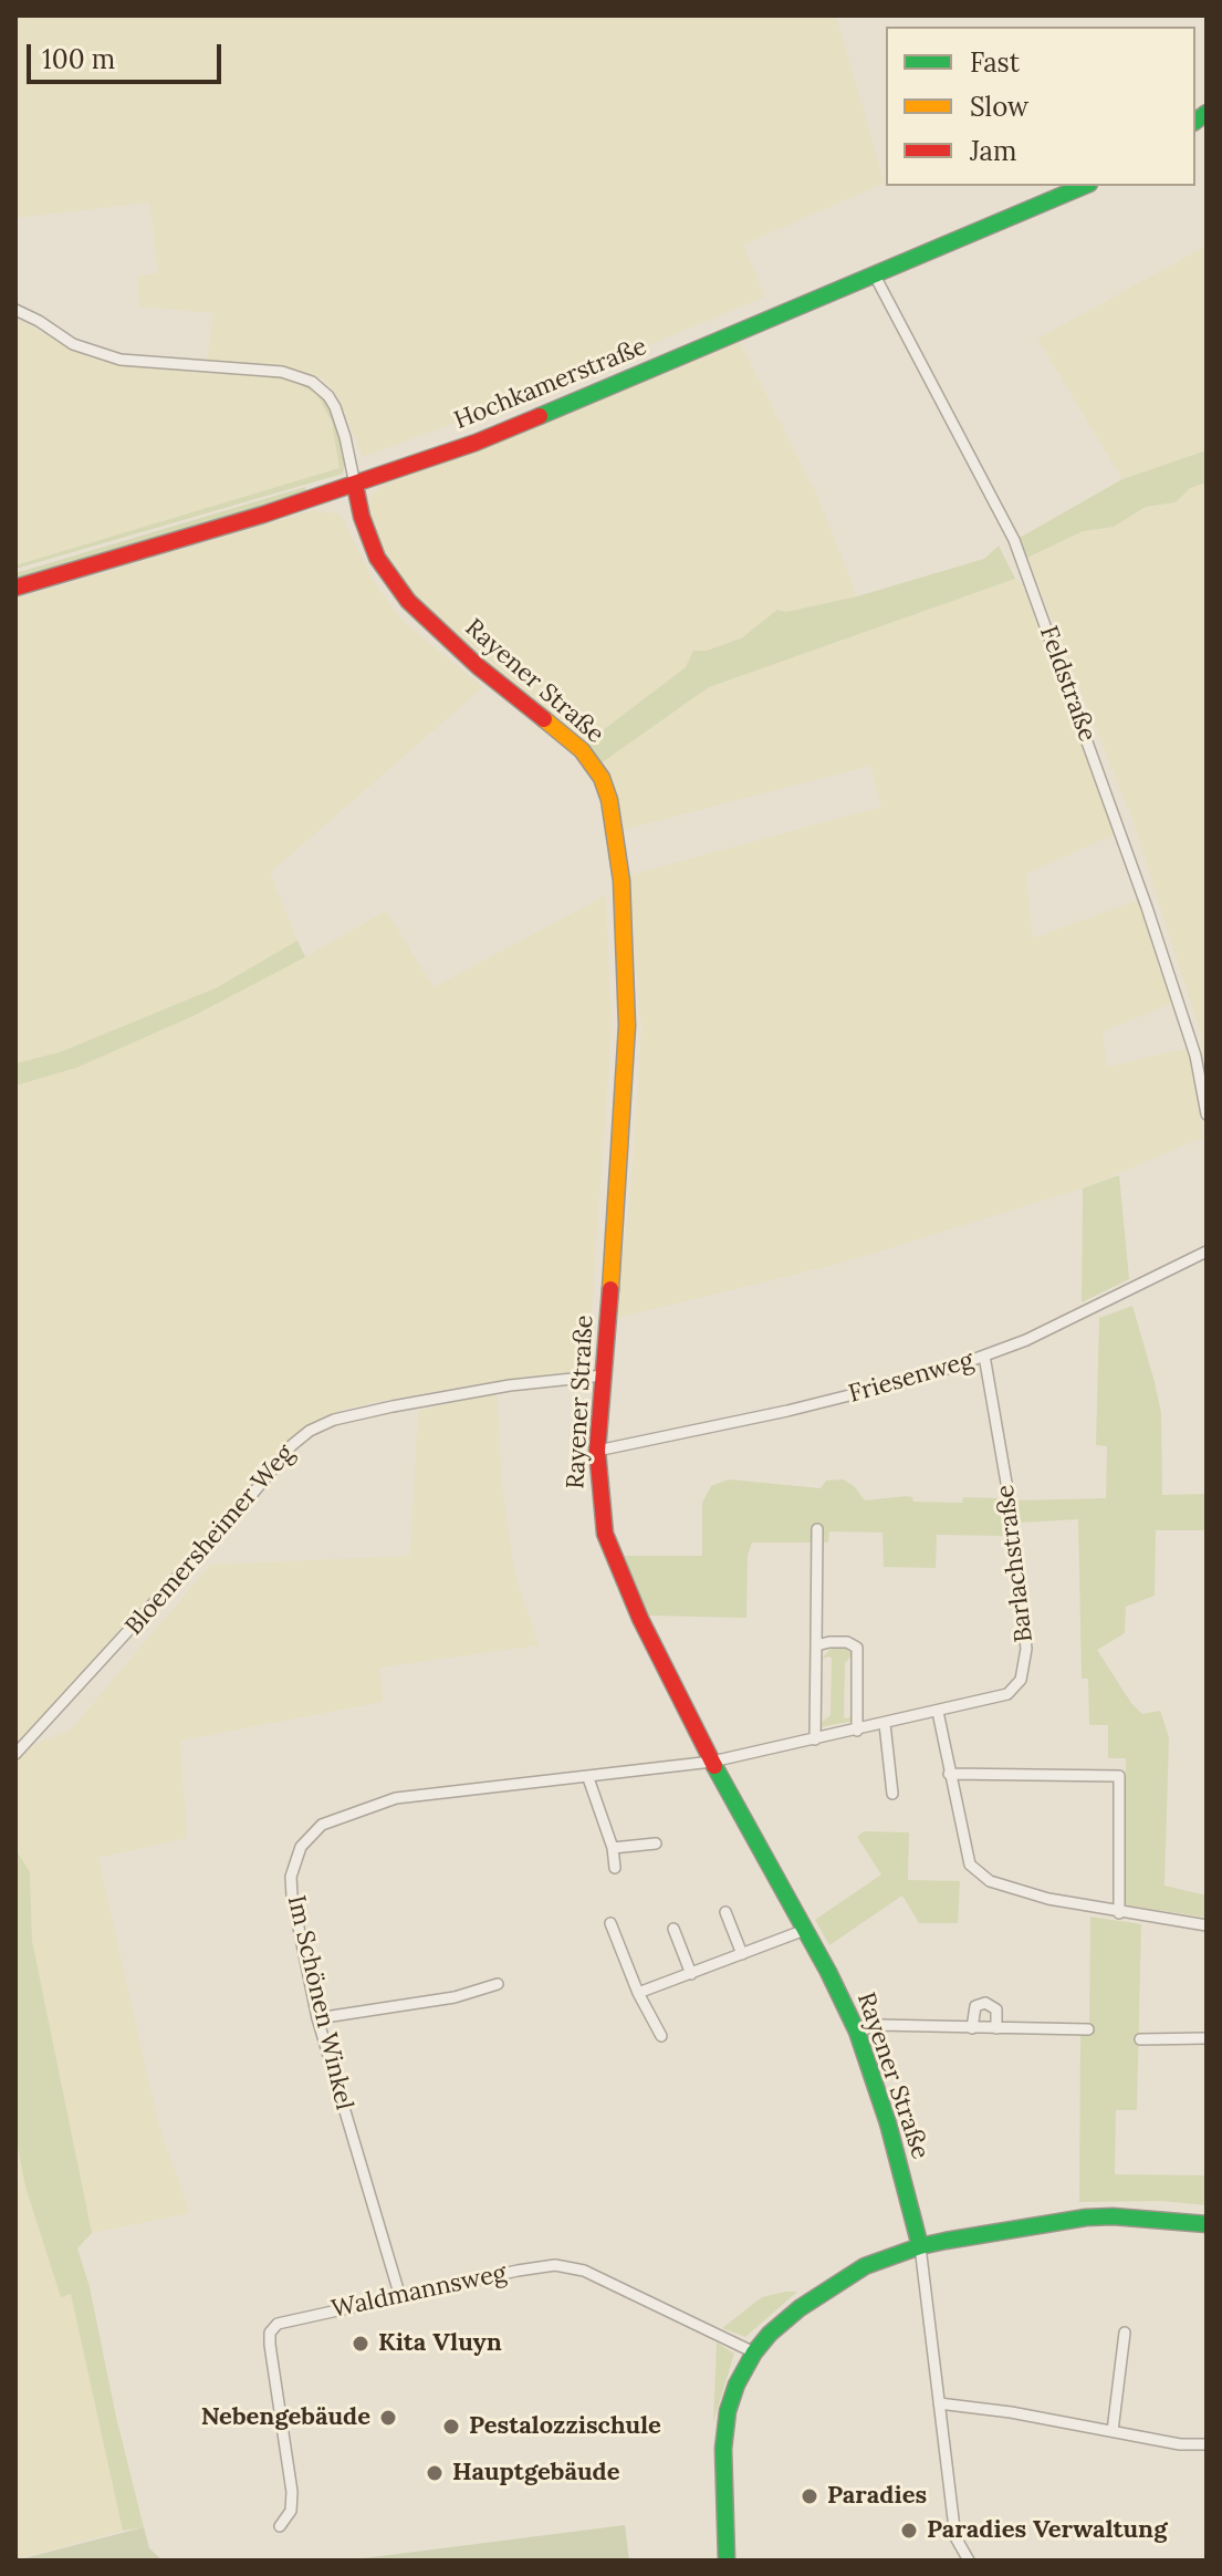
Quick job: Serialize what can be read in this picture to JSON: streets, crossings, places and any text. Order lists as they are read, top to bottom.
{
  "streets": {
    "street": [
      "Hochkamerstraße",
      "Rayener Straße",
      "Feldstraße",
      "Friesenweg",
      "Bloemersheimer Weg",
      "Barlachstraße",
      "Im Schönen Winkel",
      "Waldmannsweg"
    ]
  },
  "crossings": [
    ["Hochkamerstraße", "Rayener Straße"],
    ["Hochkamerstraße", "Feldstraße"],
    ["Rayener Straße", "Friesenweg"],
    ["Rayener Straße", "Bloemersheimer Weg"],
    ["Rayener Straße", "Barlachstraße"],
    ["Rayener Straße", "Im Schönen Winkel"],
    ["Friesenweg", "Barlachstraße"],
    ["Barlachstraße", "Im Schönen Winkel"],
    ["Im Schönen Winkel", "Waldmannsweg"]
  ],
  "places": [
    "Kita Vluyn",
    "Nebengebäude",
    "Pestalozzischule",
    "Hauptgebäude",
    "Paradies",
    "Paradies Verwaltung"
  ],
  "legend": ["Fast", "Slow", "Jam"],
  "scale_bar": "100 m"
}
